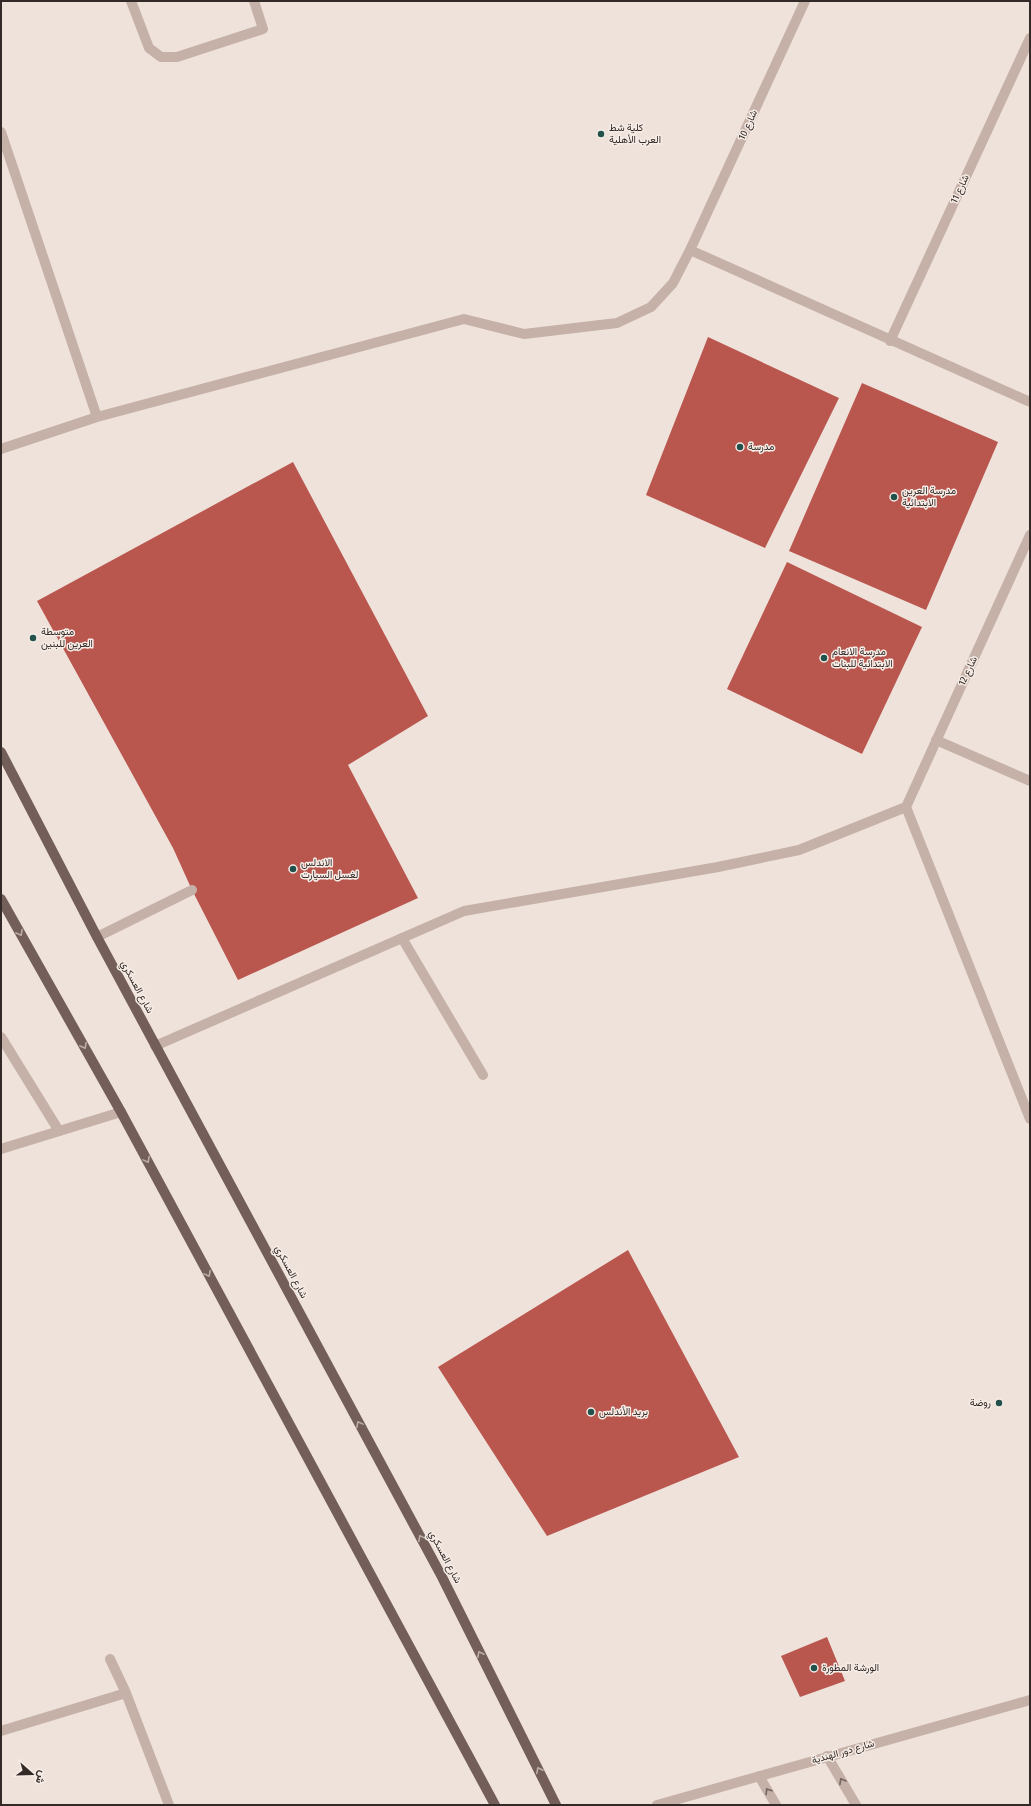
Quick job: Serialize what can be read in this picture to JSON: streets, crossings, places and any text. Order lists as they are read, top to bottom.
{
  "streets": {
    "main road": ["شارع العسكري"],
    "street": [
      "شارع 10",
      "شارع 11",
      "شارع 12",
      "شارع دور الهندية"
    ]
  },
  "places": [
    "كلية شط العرب الأهلية",
    "مدرسة",
    "مدرسة العرين الابتدائية",
    "متوسطة العرين للبنين",
    "مدرسة الانعام الابتدائية للبنات",
    "الاندلس لغسل السيارت",
    "روضة",
    "بريد الأندلس",
    "الورشة المطورة"
  ],
  "north": "right"
}
